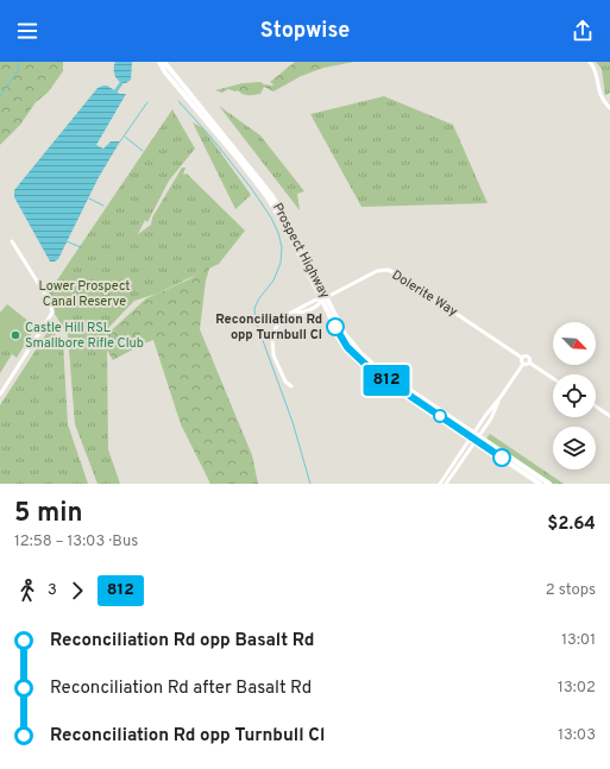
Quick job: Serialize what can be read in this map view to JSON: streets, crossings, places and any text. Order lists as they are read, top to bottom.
{
  "streets": {
    "main road": ["Prospect Highway"],
    "street": ["Dolerite Way"]
  },
  "crossings": [
    ["Prospect Highway", "Dolerite Way"]
  ],
  "parks": ["Lower Prospect Canal Reserve"],
  "places": ["Reconciliation Rd opp Turnbull Cl", "Castle Hill RSL Smallbore Rifle Club"],
  "lines": ["bus line 812"],
  "north": "bottom right",
  "page": {
    "header": "Stopwise",
    "on_map": "812",
    "heading": ["5 min", "12:58 – 13:03 · Bus", "$2.64"],
    "legs": ["3", "812", "2 stops"],
    "list": [
      {
        "name": "Reconciliation Rd opp Basalt Rd",
        "value": "13:01"
      },
      {
        "name": "Reconciliation Rd after Basalt Rd",
        "value": "13:02"
      },
      {
        "name": "Reconciliation Rd opp Turnbull Cl",
        "value": "13:03"
      }
    ]
  }
}
